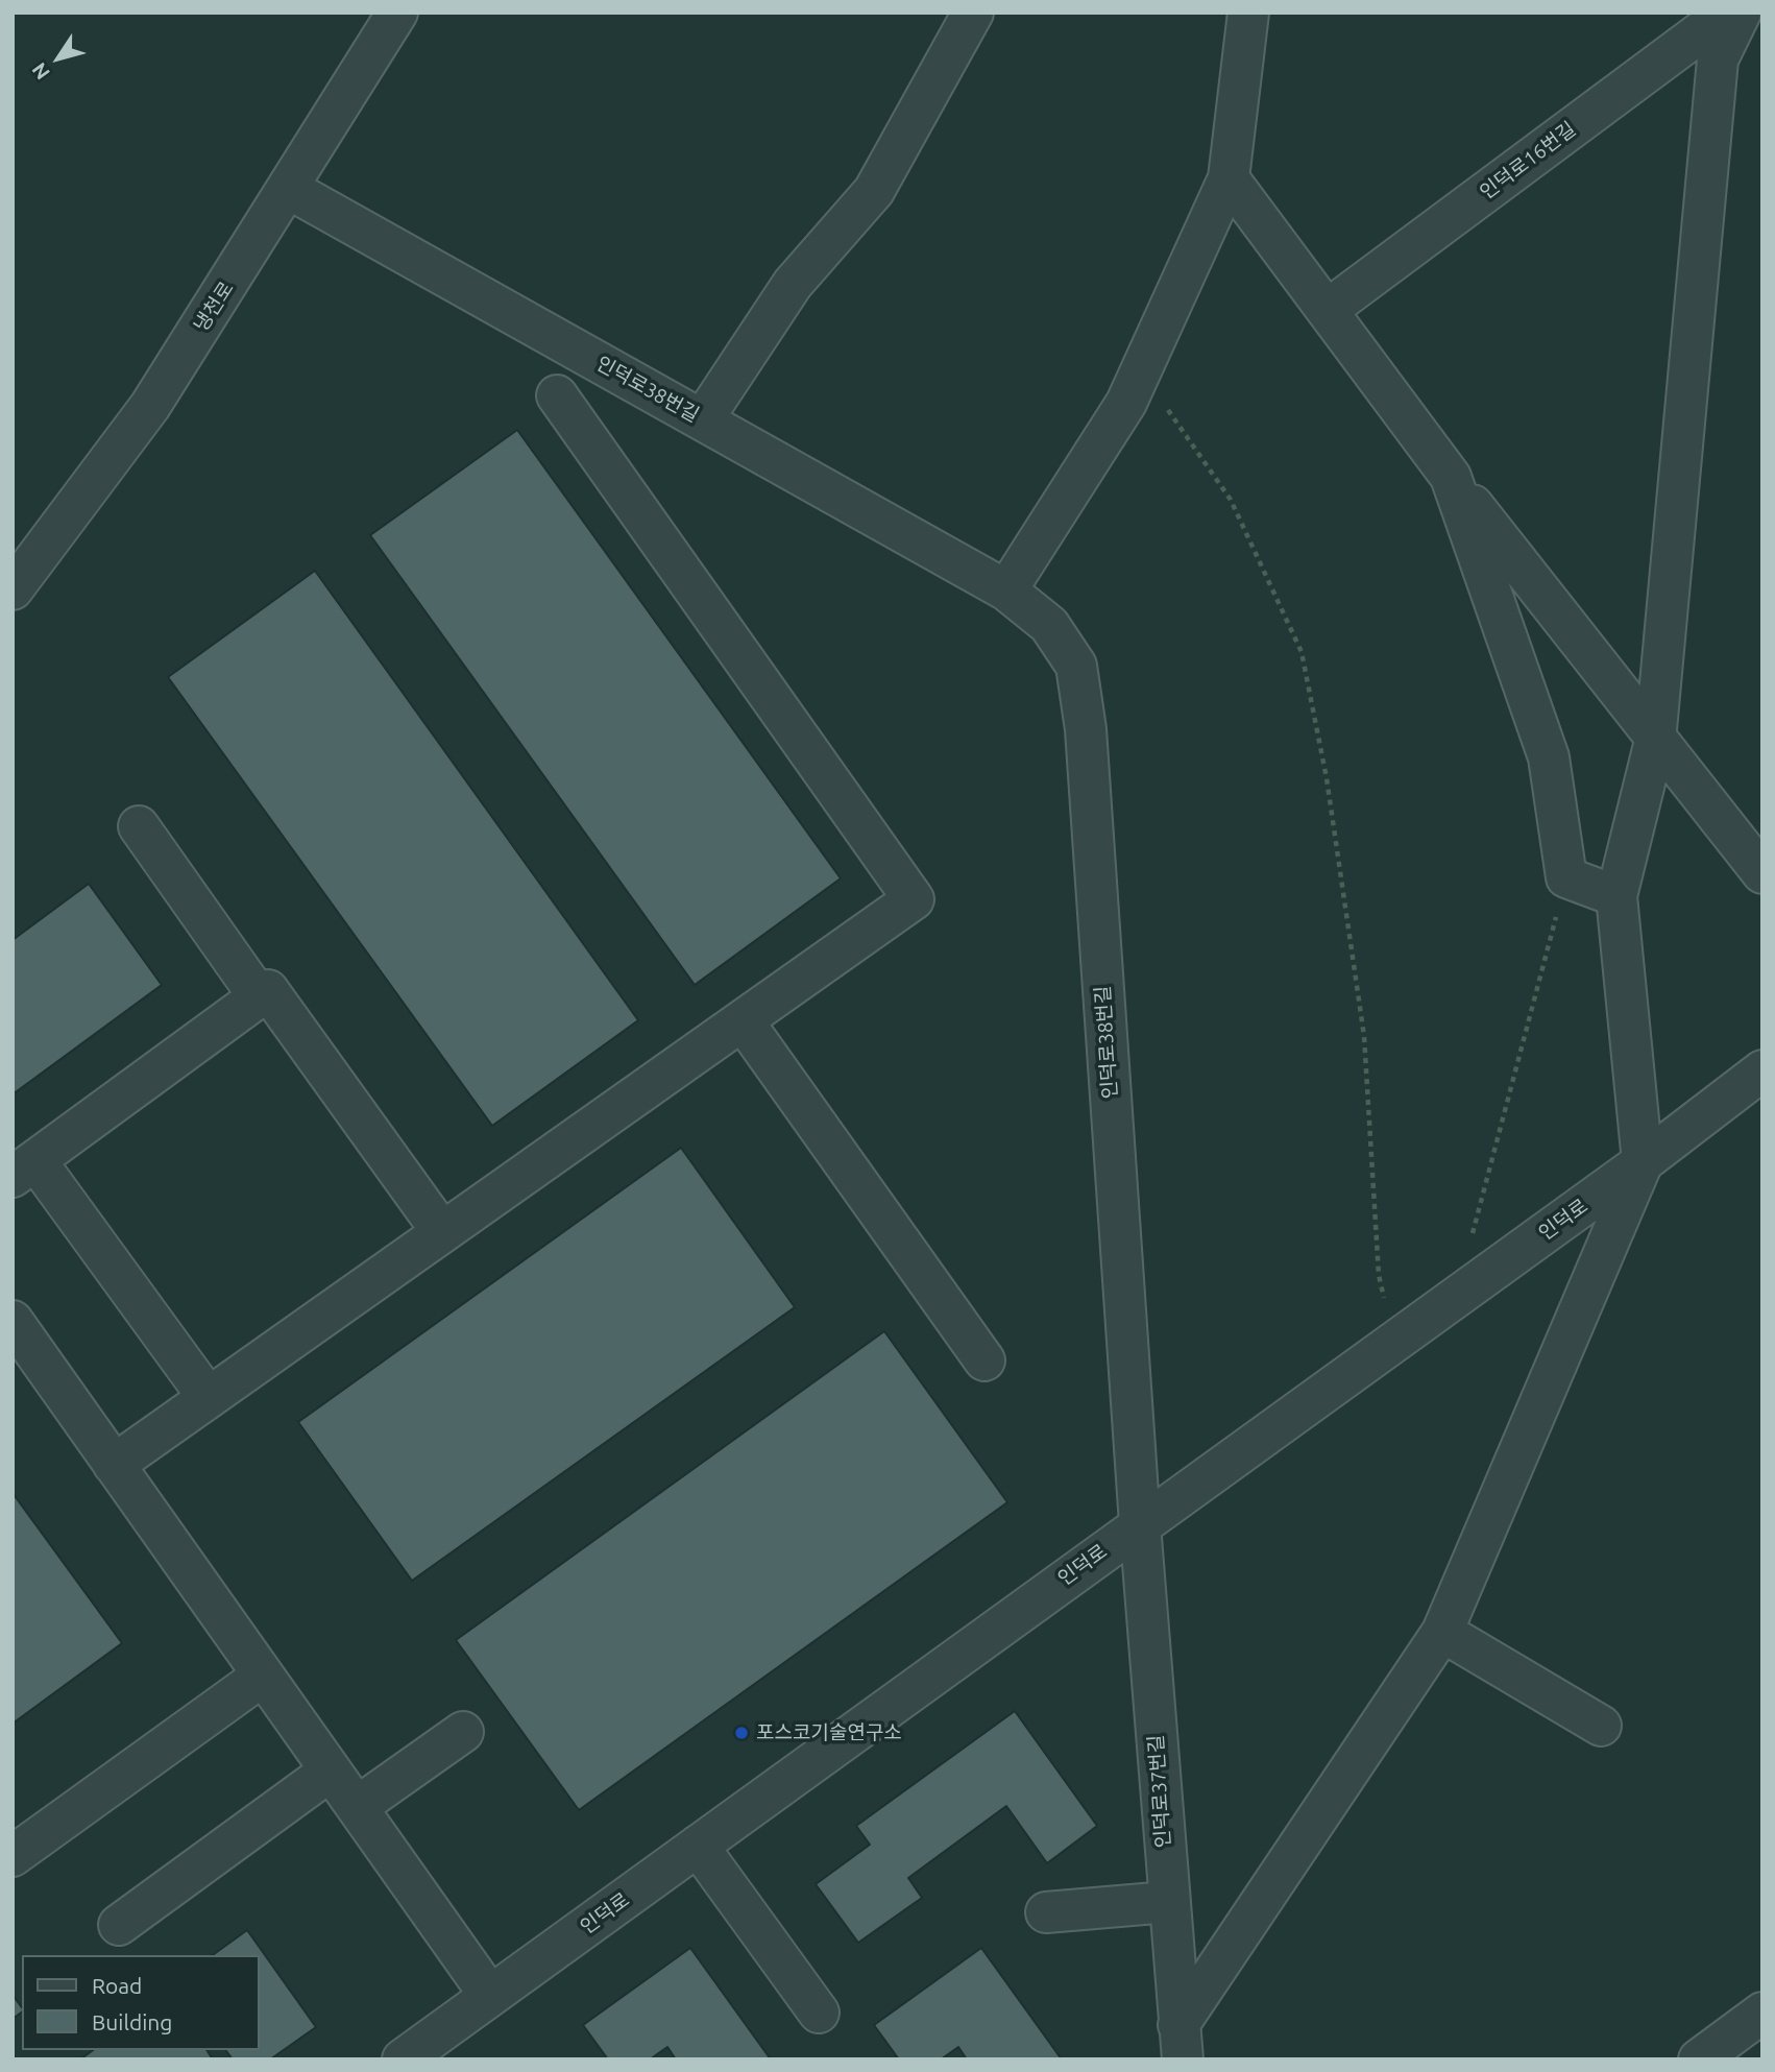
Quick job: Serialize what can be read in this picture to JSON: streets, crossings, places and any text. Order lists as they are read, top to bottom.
{
  "streets": {
    "street": [
      "인덕로16번길",
      "냉천로",
      "인덕로38번길",
      "인덕로",
      "인덕로37번길"
    ]
  },
  "crossings": [
    ["냉천로", "인덕로38번길"],
    ["인덕로38번길", "인덕로"],
    ["인덕로38번길", "인덕로37번길"],
    ["인덕로", "인덕로37번길"]
  ],
  "places": ["포스코기술연구소"],
  "legend": ["Road", "Building"],
  "north": "bottom left"
}
